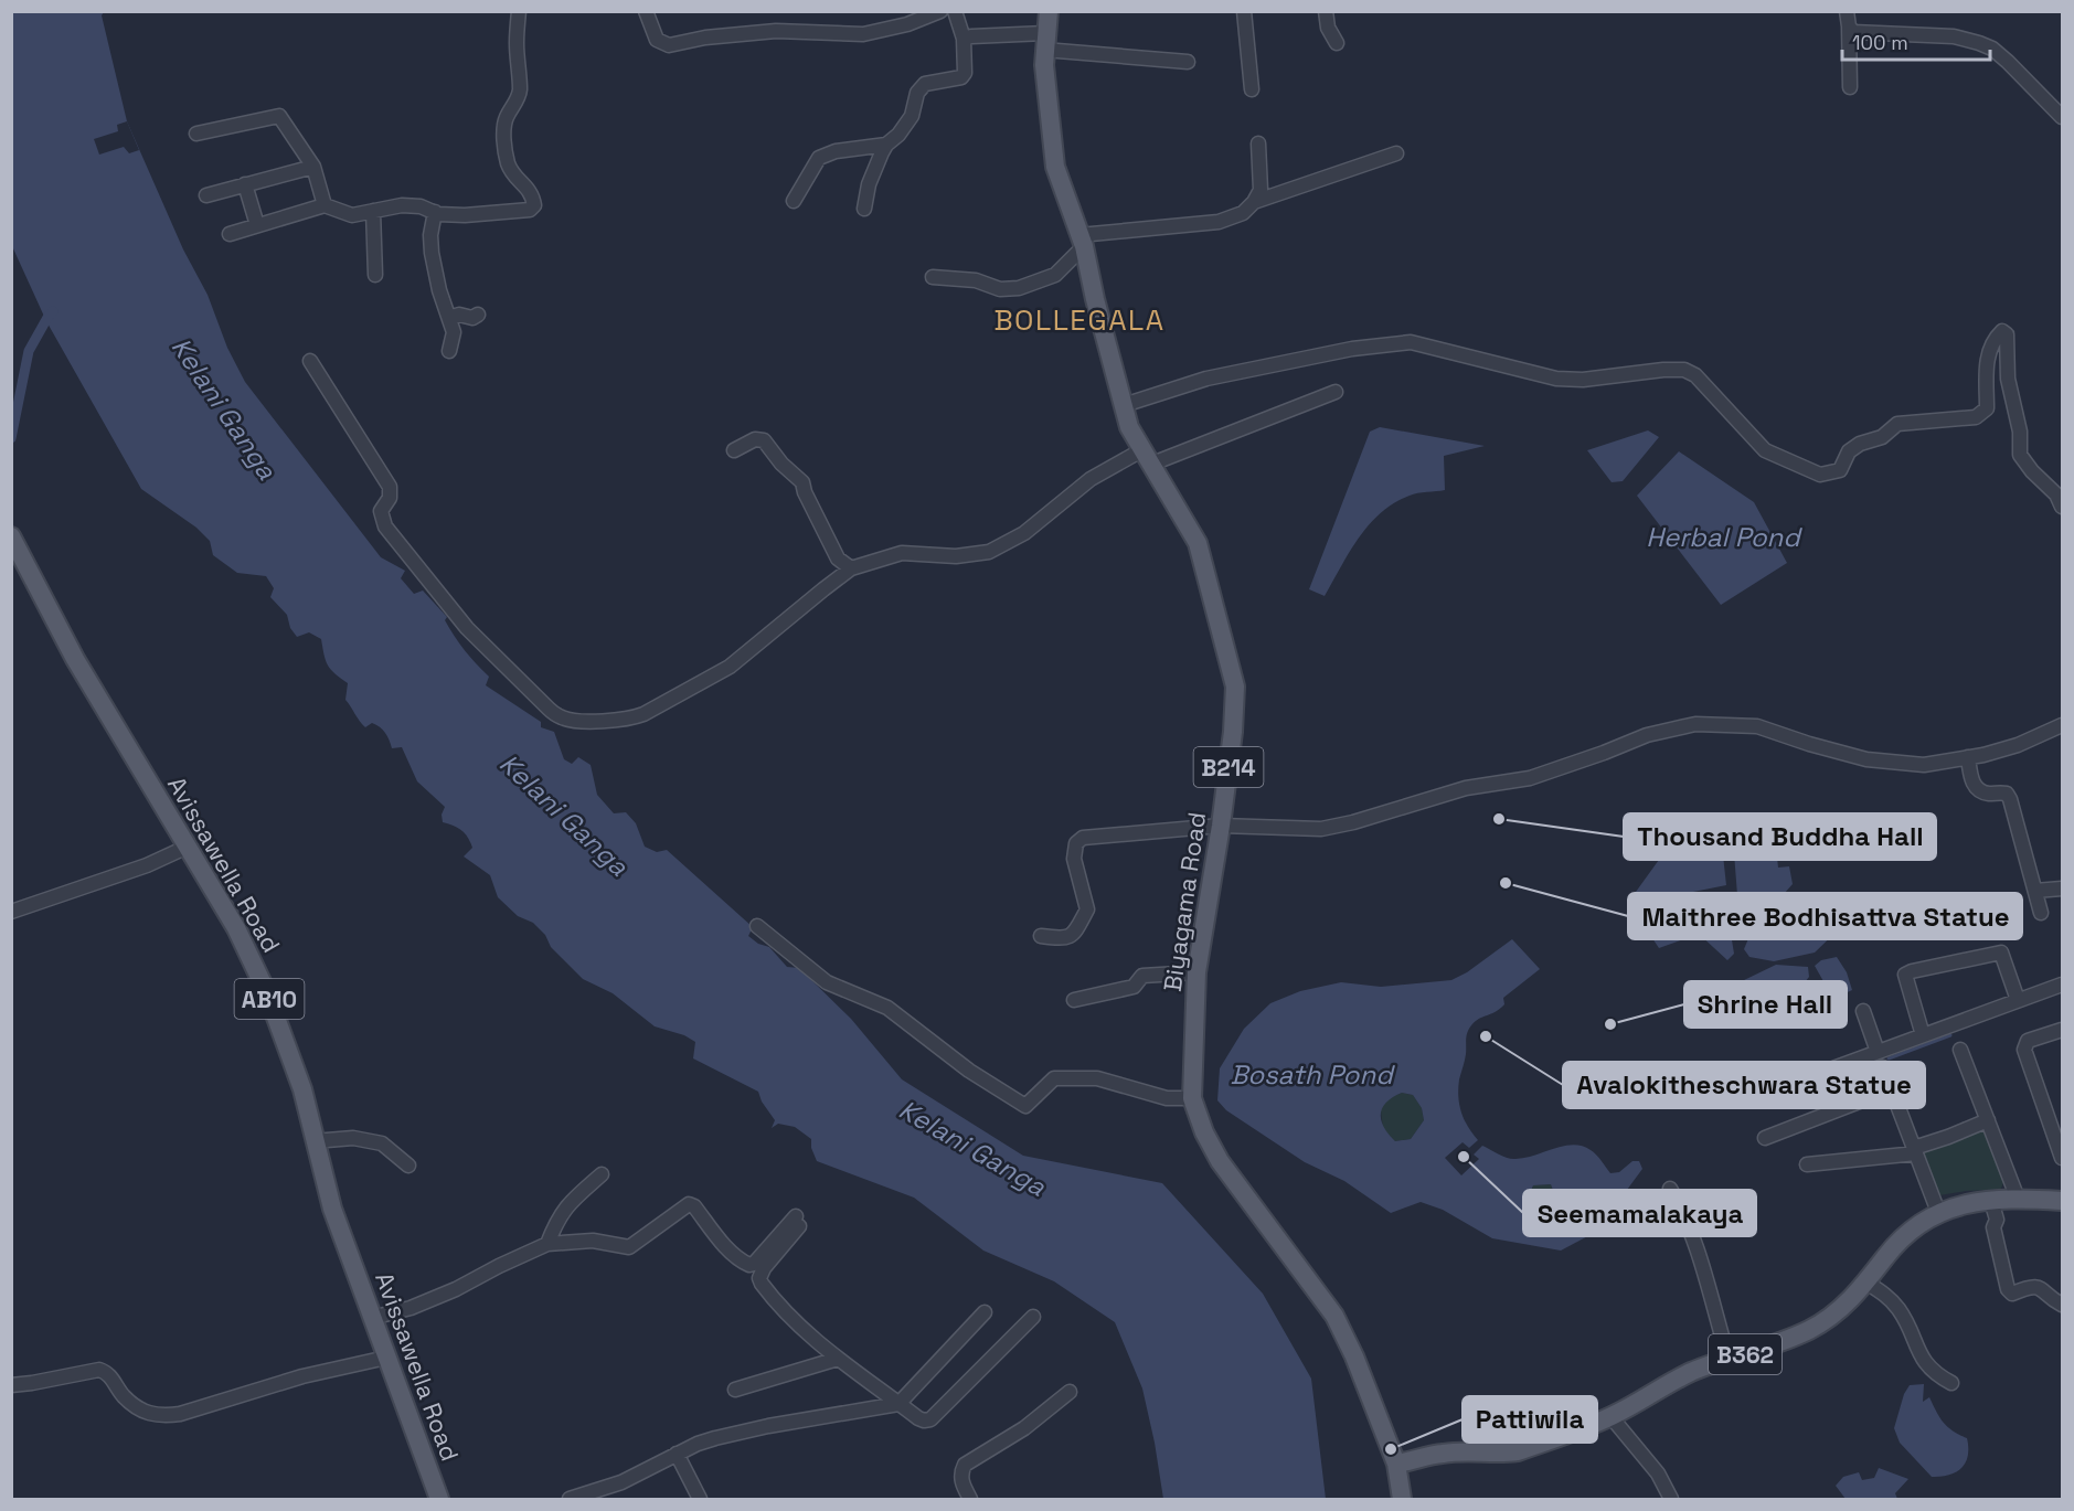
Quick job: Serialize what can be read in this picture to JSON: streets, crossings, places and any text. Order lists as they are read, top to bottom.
{
  "streets": {
    "main road": [
      "B214",
      "Avissawella Road",
      "Biyagama Road",
      "AB10",
      "B362"
    ]
  },
  "crossings": [
    ["Biyagama Road", "B362"]
  ],
  "districts": ["BOLLEGALA"],
  "water": ["Kelani Ganga", "Herbal Pond", "Bosath Pond"],
  "places": [
    "Thousand Buddha Hall",
    "Maithree Bodhisattva Statue",
    "Shrine Hall",
    "Avalokitheschwara Statue",
    "Seemamalakaya",
    "Pattiwila"
  ],
  "scale_bar": "100 m"
}
